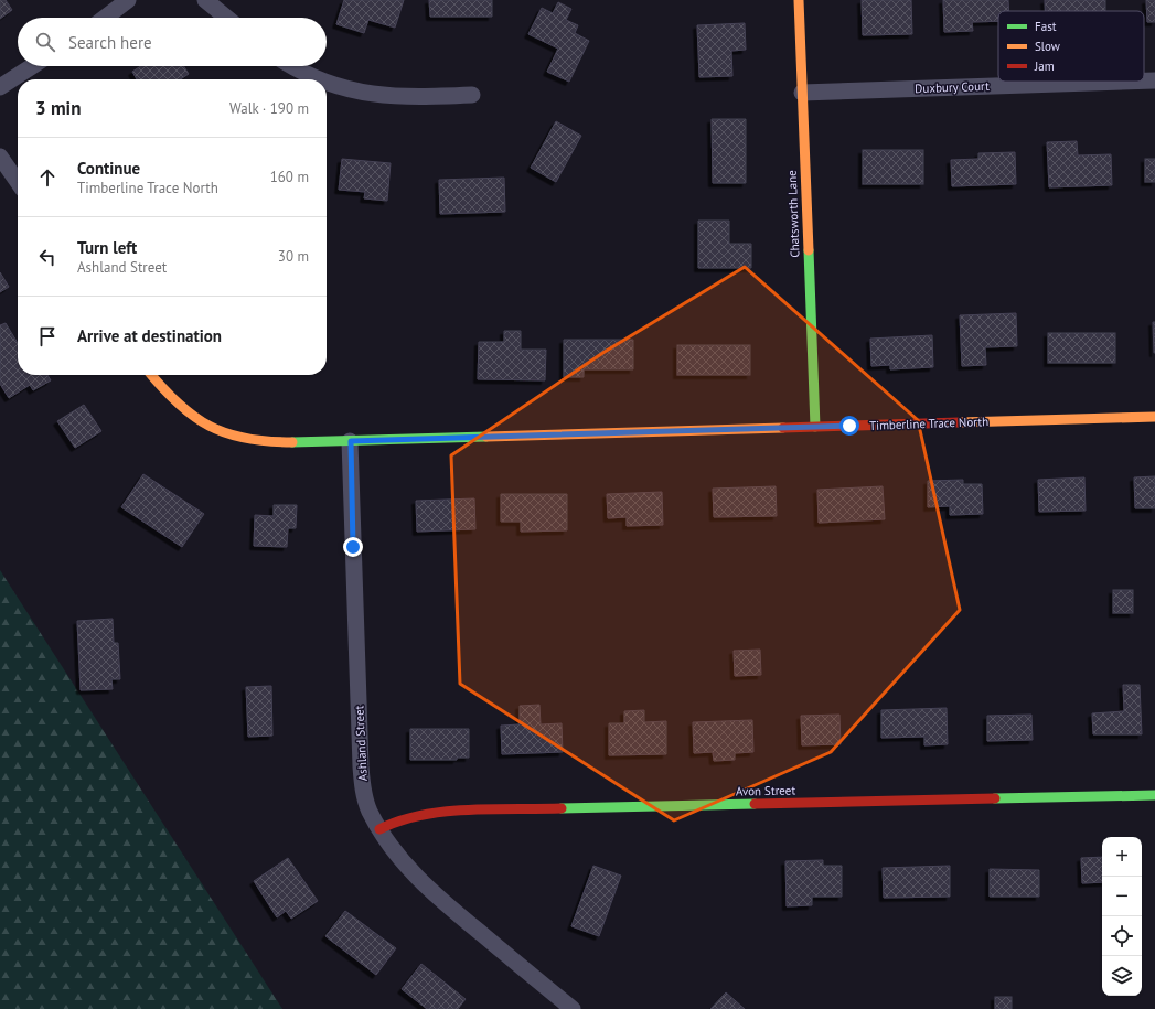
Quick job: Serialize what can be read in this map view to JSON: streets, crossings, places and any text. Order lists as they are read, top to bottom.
{
  "streets": {
    "street": [
      "Duxbury Court",
      "Chatsworth Lane",
      "Timberline Trace North",
      "Ashland Street",
      "Avon Street"
    ]
  },
  "crossings": [
    ["Duxbury Court", "Chatsworth Lane"],
    ["Chatsworth Lane", "Timberline Trace North"],
    ["Timberline Trace North", "Ashland Street"],
    ["Ashland Street", "Avon Street"]
  ],
  "legend": ["Fast", "Slow", "Jam"],
  "page": {
    "search": "Search here",
    "heading": ["3 min", "Walk · 190 m"],
    "list": [
      ["Continue", "Timberline Trace North", "160 m"],
      ["Turn left", "Ashland Street", "30 m"],
      "Arrive at destination"
    ],
    "map_buttons": ["+", "−"]
  }
}
